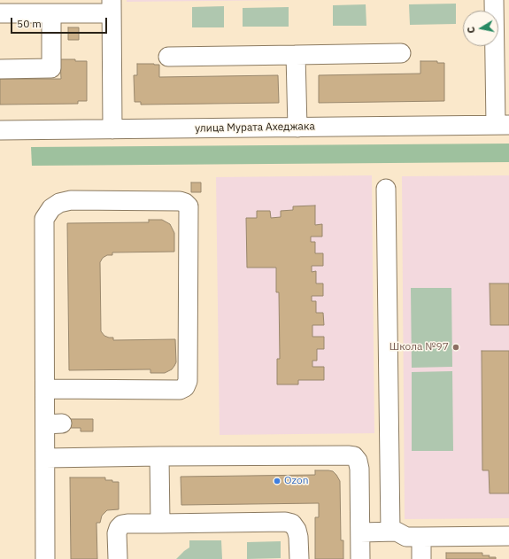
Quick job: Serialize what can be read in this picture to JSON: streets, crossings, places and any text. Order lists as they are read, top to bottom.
{
  "streets": {
    "street": ["улица Мурата Ахеджака"]
  },
  "places": ["Школа №97", "Ozon"],
  "scale_bar": "50 m",
  "north": "left"
}
